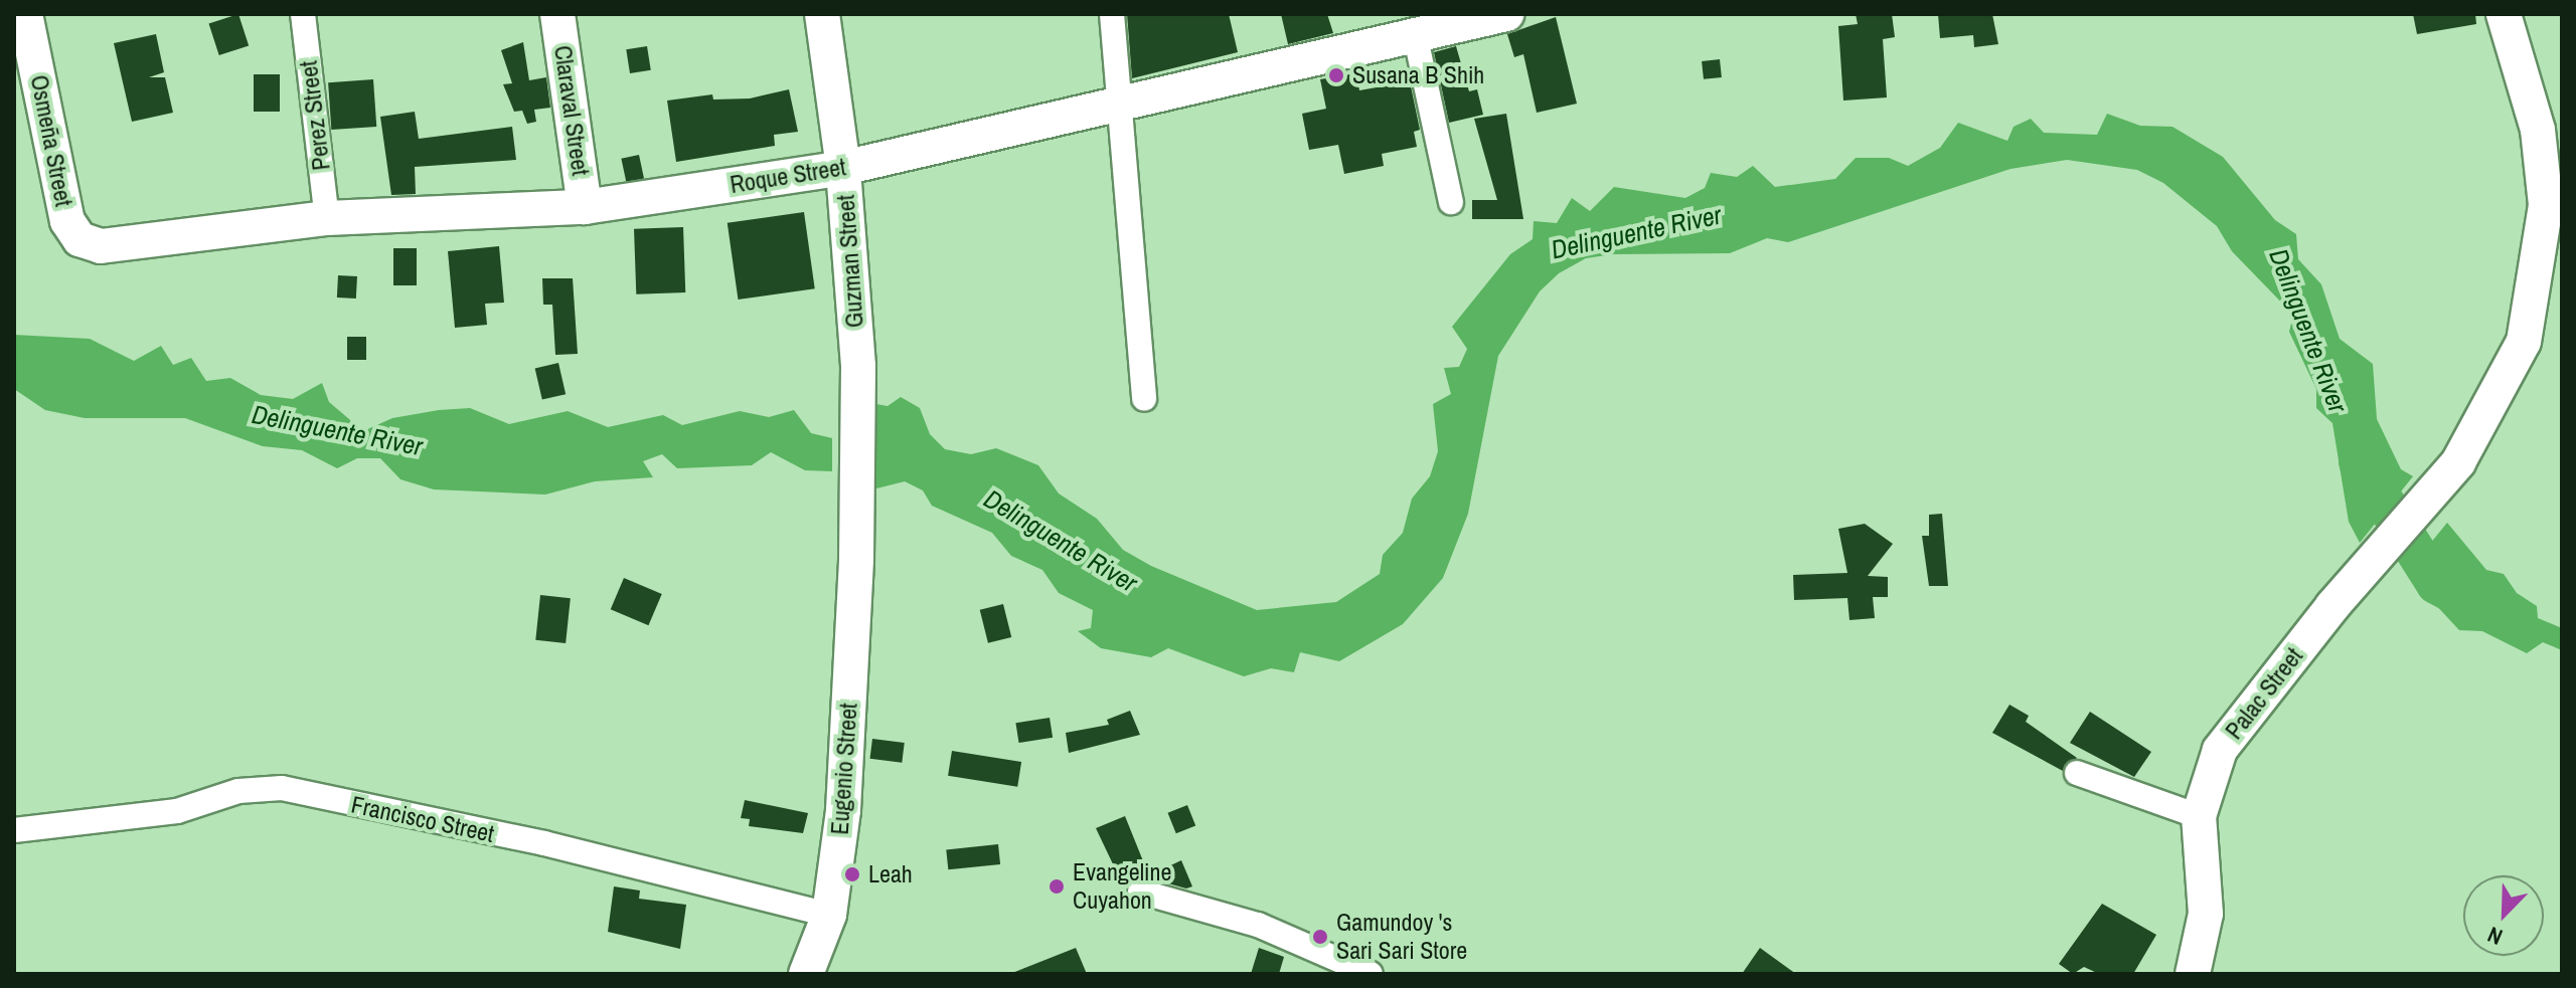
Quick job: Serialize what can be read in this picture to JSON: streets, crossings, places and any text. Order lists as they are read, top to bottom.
{
  "streets": {
    "street": [
      "Claraval Street",
      "Perez Street",
      "Osmeña Street",
      "Roque Street",
      "Guzman Street",
      "Palac Street",
      "Eugenio Street",
      "Francisco Street"
    ]
  },
  "crossings": [
    ["Claraval Street", "Roque Street"],
    ["Perez Street", "Roque Street"],
    ["Osmeña Street", "Roque Street"],
    ["Roque Street", "Guzman Street"],
    ["Guzman Street", "Eugenio Street"],
    ["Eugenio Street", "Francisco Street"]
  ],
  "water": ["Delinguente River"],
  "places": [
    "Susana B Shih",
    "Leah",
    "Evangeline Cuyahon",
    "Gamundoy 's Sari Sari Store"
  ],
  "north": "bottom left"
}
